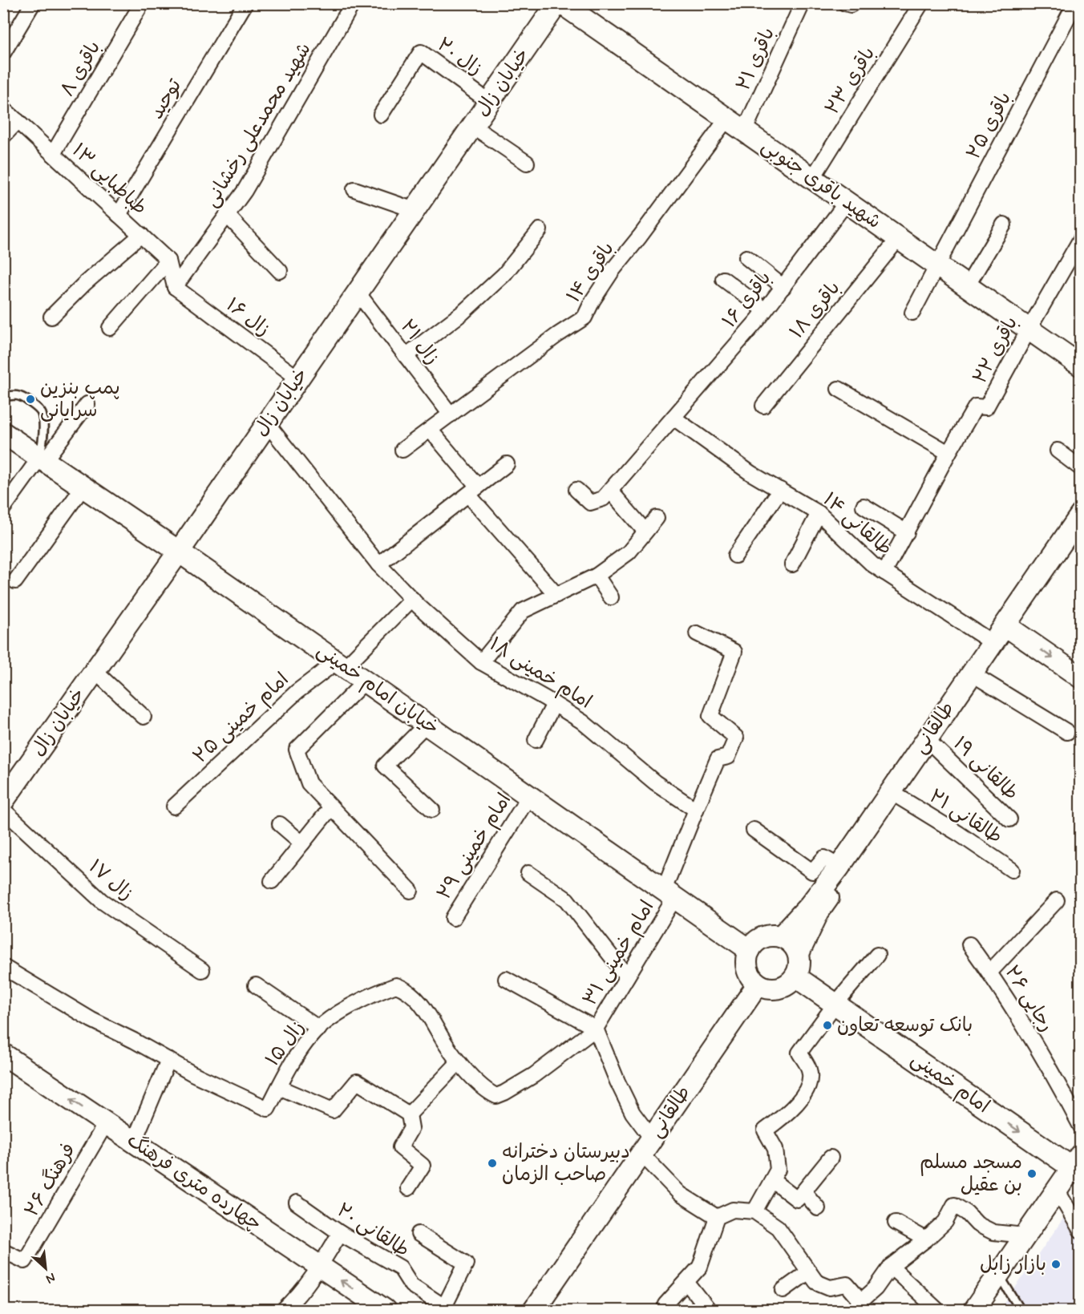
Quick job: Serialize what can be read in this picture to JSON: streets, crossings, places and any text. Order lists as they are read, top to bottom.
{
  "streets": {
    "main road": [
      "خیابان زال",
      "شهید باقری جنوبی",
      "خیابان امام خمینی",
      "طالقانی",
      "امام خمینی",
      "چهارده متری فرهنگ"
    ],
    "street": [
      "زال ۲۰",
      "باقری ۲۱",
      "باقری ۸",
      "باقری ۲۳",
      "توحید",
      "شهید محمدعلی رخشانی",
      "باقری ۲۵",
      "طباطبایی ۱۳",
      "باقری ۱۴",
      "باقری ۱۶",
      "باقری ۱۸",
      "زال ۱۶",
      "زال ۲۱",
      "باقری ۲۲",
      "طالقانی ۱۴",
      "امام خمینی ۱۸",
      "امام خمینی ۲۵",
      "طالقانی ۱۹",
      "طالقانی ۲۱",
      "امام خمینی ۲۹",
      "زال ۱۷",
      "امام خمینی ۳۱",
      "رجایی ۲۶",
      "زال ۱۵",
      "فرهنگ ۲۶",
      "طالقانی ۲۰"
    ]
  },
  "crossings": [
    ["زال ۲۰", "خیابان زال"],
    ["باقری ۲۱", "شهید باقری جنوبی"],
    ["باقری ۸", "طباطبایی ۱۳"],
    ["باقری ۲۳", "شهید باقری جنوبی"],
    ["خیابان زال", "زال ۱۶"],
    ["خیابان زال", "زال ۲۱"],
    ["خیابان زال", "امام خمینی ۱۸"],
    ["خیابان زال", "خیابان امام خمینی"],
    ["توحید", "طباطبایی ۱۳"],
    ["شهید محمدعلی رخشانی", "زال ۱۶"],
    ["باقری ۲۵", "شهید باقری جنوبی"],
    ["شهید باقری جنوبی", "باقری ۱۴"],
    ["شهید باقری جنوبی", "باقری ۱۶"],
    ["شهید باقری جنوبی", "باقری ۱۸"],
    ["شهید باقری جنوبی", "باقری ۲۲"],
    ["باقری ۱۴", "زال ۲۱"],
    ["باقری ۱۶", "طالقانی ۱۴"],
    ["باقری ۲۲", "طالقانی ۱۴"],
    ["طالقانی ۱۴", "طالقانی"],
    ["امام خمینی ۱۸", "امام خمینی ۲۵"],
    ["خیابان امام خمینی", "امام خمینی ۲۵"],
    ["خیابان امام خمینی", "طالقانی"],
    ["خیابان امام خمینی", "امام خمینی ۲۹"],
    ["خیابان امام خمینی", "امام خمینی ۳۱"],
    ["خیابان امام خمینی", "امام خمینی"],
    ["طالقانی", "طالقانی ۱۹"],
    ["طالقانی", "طالقانی ۲۱"],
    ["طالقانی", "امام خمینی"],
    ["امام خمینی ۳۱", "زال ۱۵"],
    ["فرهنگ ۲۶", "چهارده متری فرهنگ"]
  ],
  "one_way": ["امام خمینی", "چهارده متری فرهنگ"],
  "places": [
    "پمپ بنزین سرایانی",
    "بانک توسعه تعاون",
    "دبیرستان دخترانه صاحب الزمان",
    "مسجد مسلم بن عقیل",
    "بازار زابل"
  ],
  "north": "bottom right"
}
